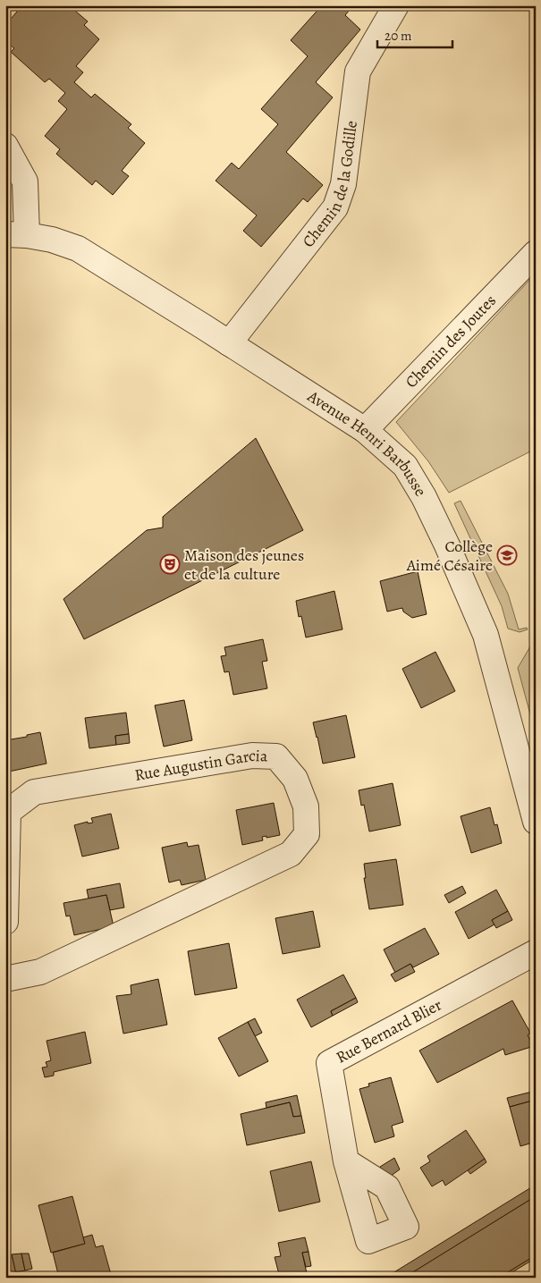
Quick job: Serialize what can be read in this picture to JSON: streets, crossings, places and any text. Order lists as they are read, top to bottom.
{
  "streets": {
    "street": [
      "Chemin de la Godille",
      "Chemin des Joutes",
      "Avenue Henri Barbusse",
      "Rue Augustin Garcia",
      "Rue Bernard Blier"
    ]
  },
  "crossings": [
    ["Chemin de la Godille", "Avenue Henri Barbusse"],
    ["Chemin des Joutes", "Avenue Henri Barbusse"]
  ],
  "places": {
    "school or university": ["Collège Aimé Césaire"],
    "theatre": ["Maison des jeunes et de la culture"]
  },
  "scale_bar": "20 m"
}
